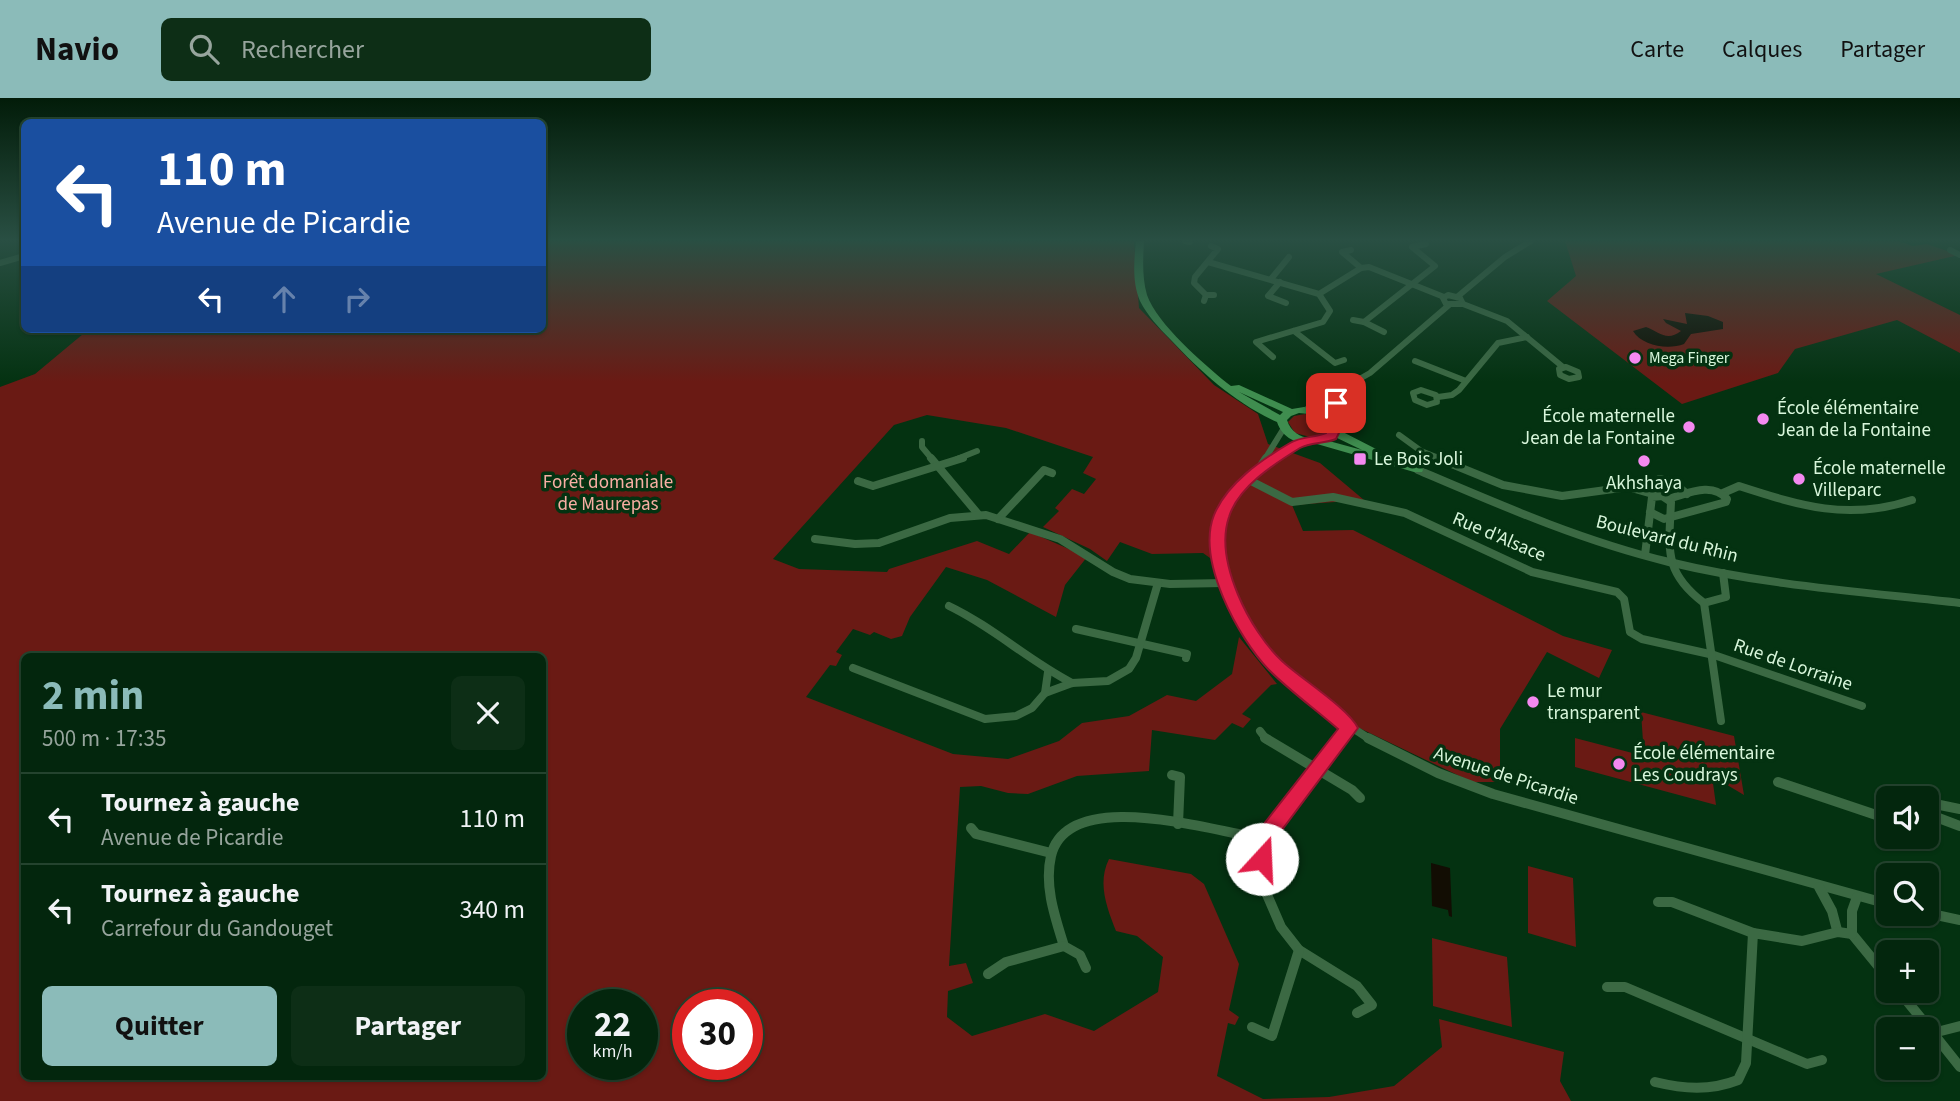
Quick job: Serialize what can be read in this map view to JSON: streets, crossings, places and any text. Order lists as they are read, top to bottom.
{
  "streets": {
    "street": [
      "Rue d'Alsace",
      "Boulevard du Rhin",
      "Rue de Lorraine",
      "Avenue de Picardie"
    ]
  },
  "crossings": [
    ["Rue d'Alsace", "Rue de Lorraine"],
    ["Rue d'Alsace", "Avenue de Picardie"]
  ],
  "parks": ["Forêt domaniale de Maurepas"],
  "places": {
    "other": [
      "Mega Finger",
      "École élémentaire Jean de la Fontaine",
      "École maternelle Jean de la Fontaine",
      "Akhshaya",
      "École maternelle Villeparc",
      "Le mur transparent",
      "École élémentaire Les Coudrays"
    ],
    "transit": ["Le Bois Joli"]
  },
  "page": {
    "header": "Navio",
    "search": "Rechercher",
    "nav": ["Carte", "Calques", "Partager"],
    "turn": ["110 m", "Avenue de Picardie"],
    "heading": ["2 min", "500 m · 17:35"],
    "list": [
      {
        "name": "Tournez à gauche",
        "note": "Avenue de Picardie",
        "value": "110 m"
      },
      {
        "name": "Tournez à gauche",
        "note": "Carrefour du Gandouget",
        "value": "340 m"
      }
    ],
    "map_buttons": ["+", "−"],
    "buttons": ["Quitter", "Partager"],
    "speed": "22 km/h",
    "limit": "30"
  }
}
